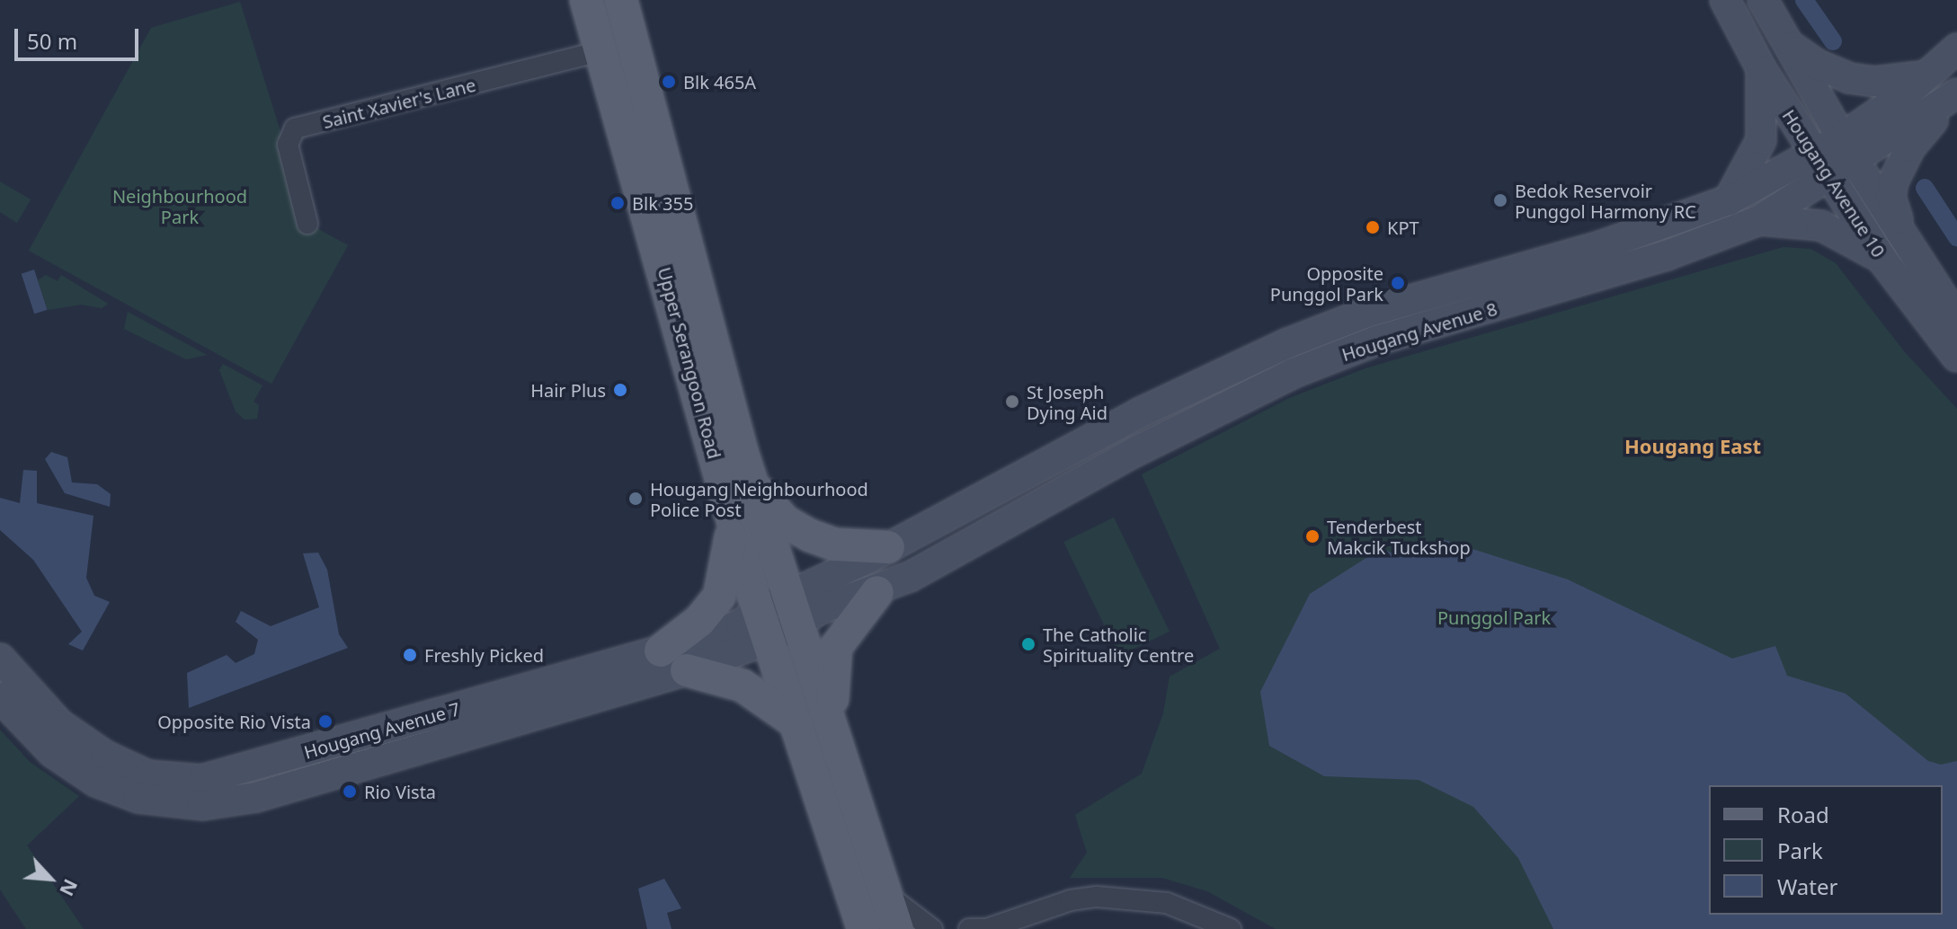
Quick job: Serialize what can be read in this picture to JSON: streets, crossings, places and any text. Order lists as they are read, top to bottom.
{
  "streets": {
    "main road": [
      "Hougang Avenue 10",
      "Hougang Avenue 8",
      "Upper Serangoon Road",
      "Hougang Avenue 7"
    ],
    "street": ["Saint Xavier's Lane"]
  },
  "crossings": [
    ["Saint Xavier's Lane", "Upper Serangoon Road"],
    ["Hougang Avenue 10", "Hougang Avenue 8"],
    ["Hougang Avenue 8", "Upper Serangoon Road"],
    ["Hougang Avenue 8", "Hougang Avenue 7"],
    ["Upper Serangoon Road", "Hougang Avenue 7"]
  ],
  "districts": ["Hougang East"],
  "parks": ["Neighbourhood Park", "Punggol Park"],
  "places": [
    "Blk 465A",
    "Bedok Reservoir Punggol Harmony RC",
    "Blk 355",
    "KPT",
    "Opposite Punggol Park",
    "Hair Plus",
    "St Joseph Dying Aid",
    "Hougang Neighbourhood Police Post",
    "Tenderbest Makcik Tuckshop",
    "The Catholic Spirituality Centre",
    "Freshly Picked",
    "Opposite Rio Vista",
    "Rio Vista"
  ],
  "legend": ["Road", "Park", "Water"],
  "scale_bar": "50 m",
  "north": "bottom right"
}
